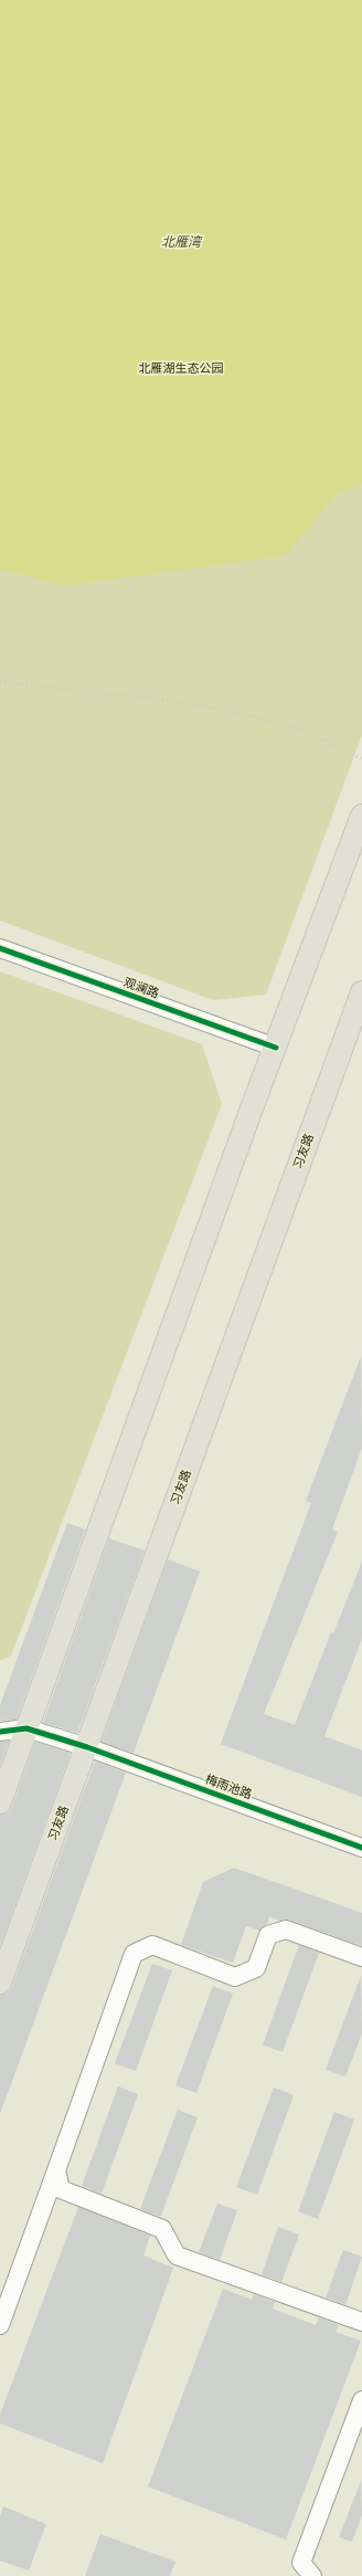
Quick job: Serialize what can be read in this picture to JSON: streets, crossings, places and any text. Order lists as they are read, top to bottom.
{
  "streets": {
    "main road": ["习友路"],
    "street": ["观澜路", "梅雨池路"]
  },
  "crossings": [
    ["习友路", "梅雨池路"]
  ],
  "water": ["北雁湾"],
  "parks": ["北雁湖生态公园"]
}
